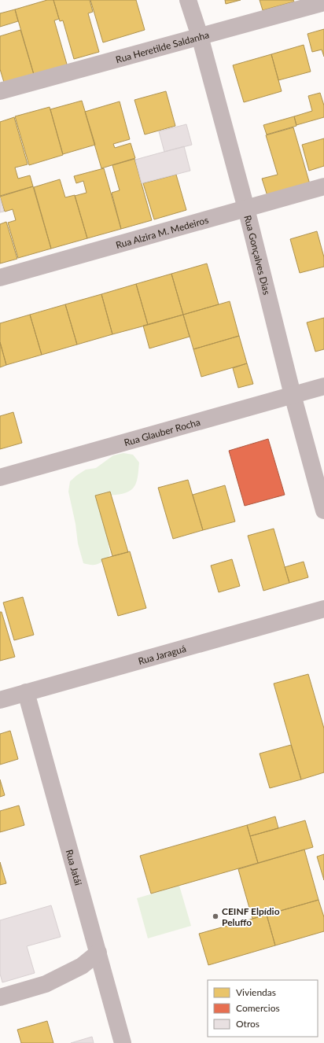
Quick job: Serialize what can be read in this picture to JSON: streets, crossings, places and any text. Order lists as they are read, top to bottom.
{
  "streets": {
    "street": [
      "Rua Heretilde Saldanha",
      "Rua Alzira M. Medeiros",
      "Rua Gonçalves Dias",
      "Rua Glauber Rocha",
      "Rua Jaraguá",
      "Rua Jatái"
    ]
  },
  "crossings": [
    ["Rua Heretilde Saldanha", "Rua Gonçalves Dias"],
    ["Rua Alzira M. Medeiros", "Rua Gonçalves Dias"],
    ["Rua Gonçalves Dias", "Rua Glauber Rocha"],
    ["Rua Jaraguá", "Rua Jatái"]
  ],
  "places": ["CEINF Elpídio Peluffo"],
  "legend": ["Viviendas", "Comercios", "Otros"]
}
